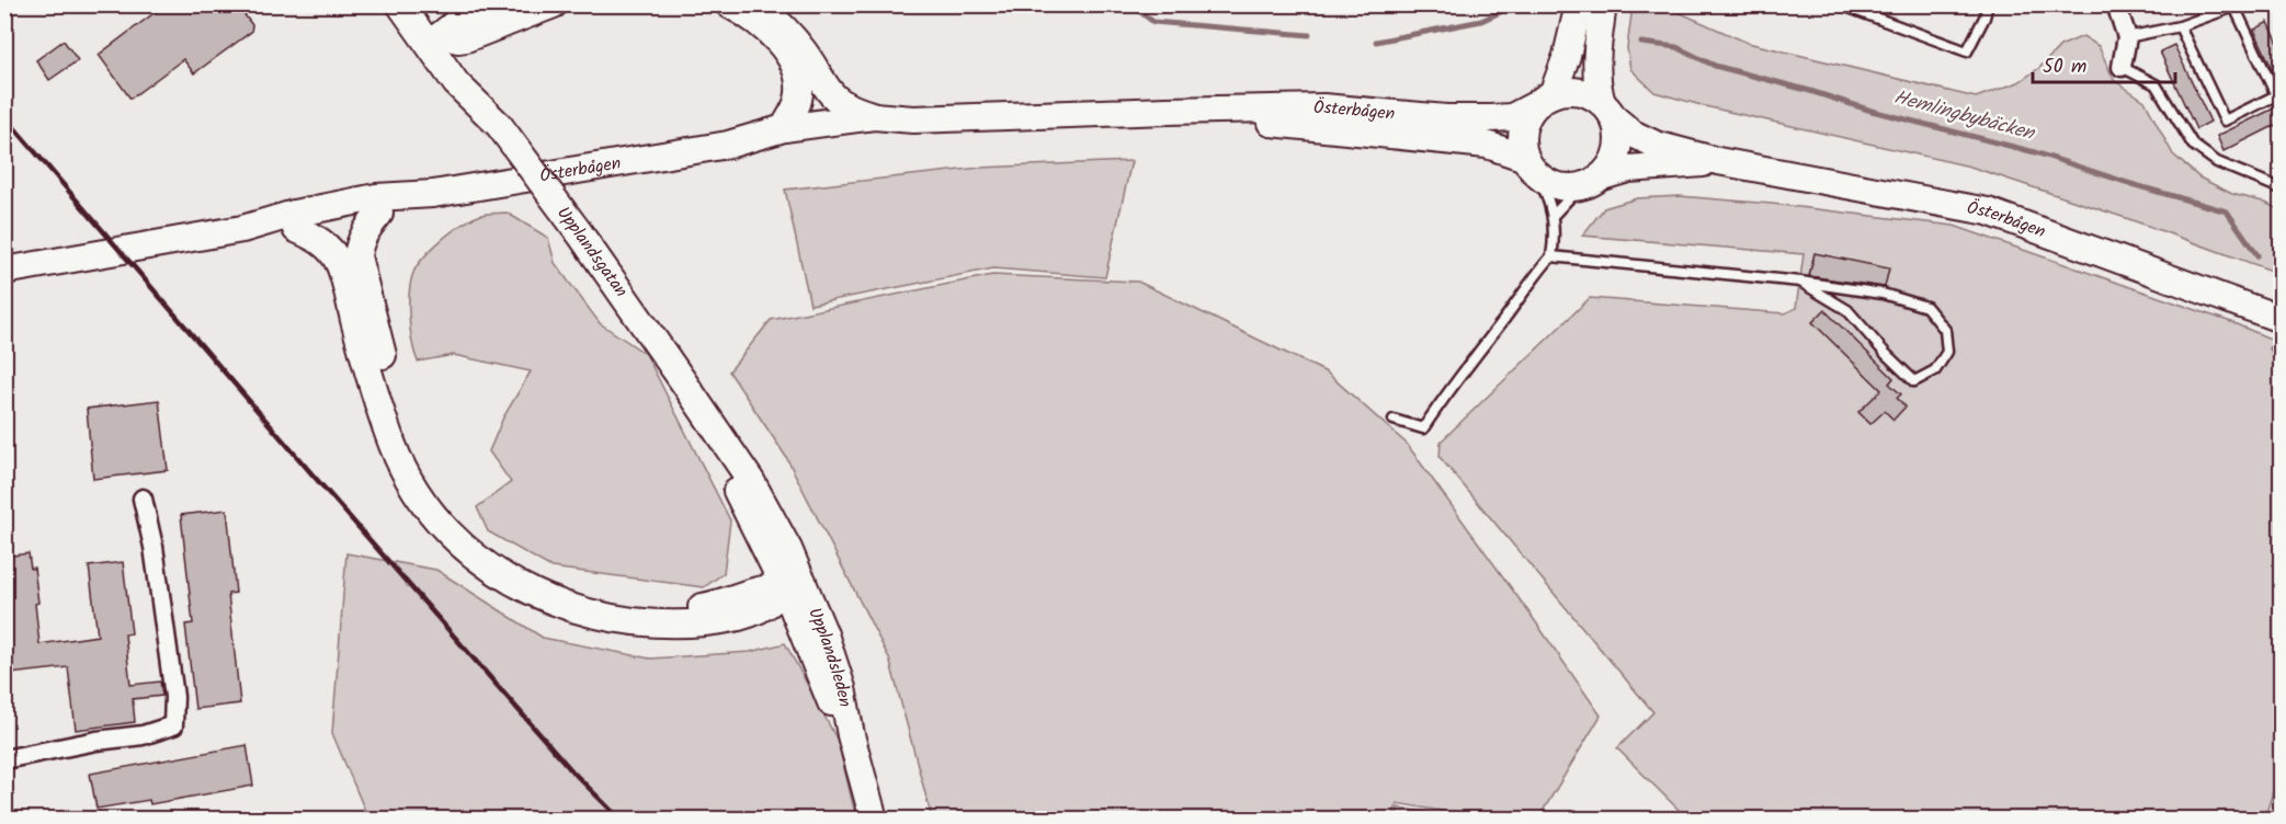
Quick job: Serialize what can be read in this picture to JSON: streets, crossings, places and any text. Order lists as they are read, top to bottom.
{
  "streets": {
    "main road": ["Österbågen", "Upplandsgatan", "Upplandsleden"]
  },
  "crossings": [
    ["Upplandsgatan", "Upplandsleden"]
  ],
  "water": ["Hemlingbybäcken"],
  "scale_bar": "50 m"
}
